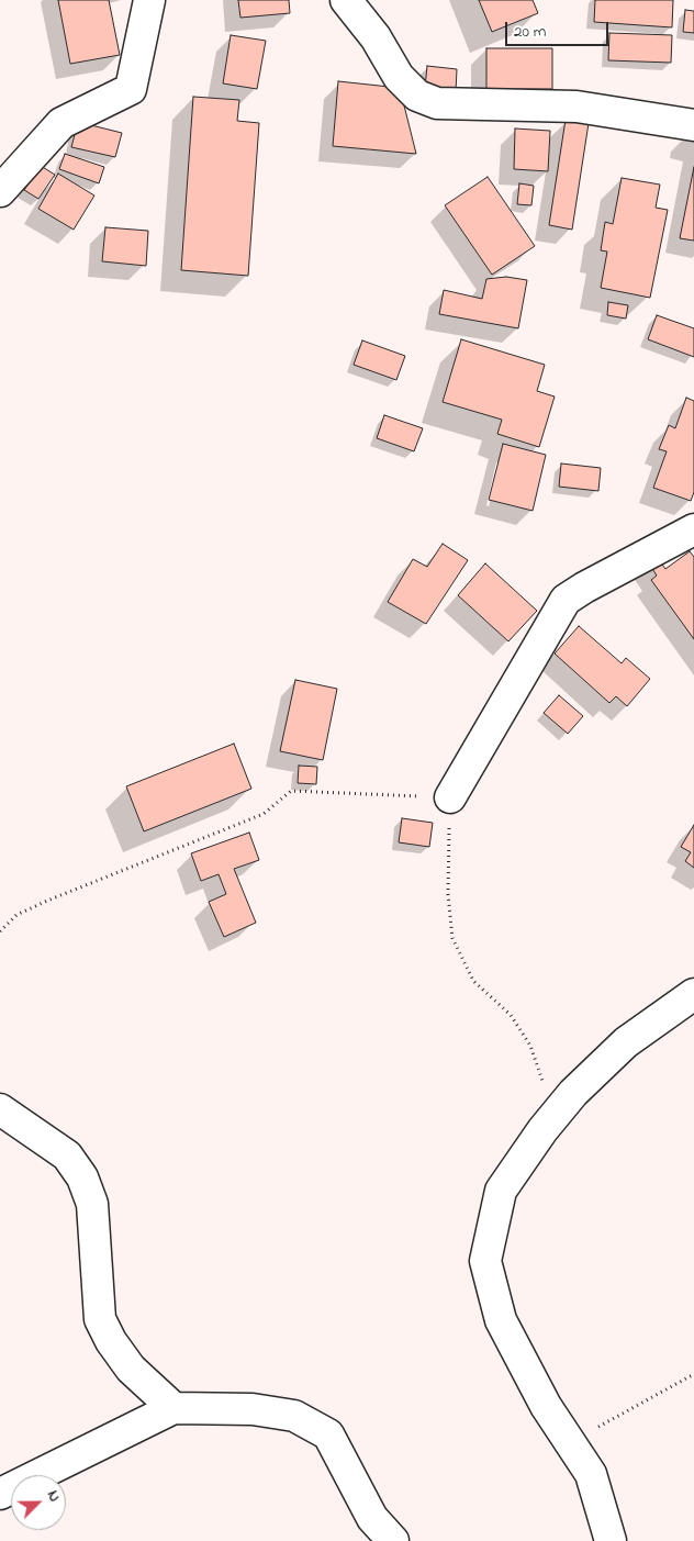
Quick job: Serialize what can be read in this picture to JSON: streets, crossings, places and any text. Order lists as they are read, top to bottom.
{
  "scale_bar": "20 m",
  "north": "top right"
}
